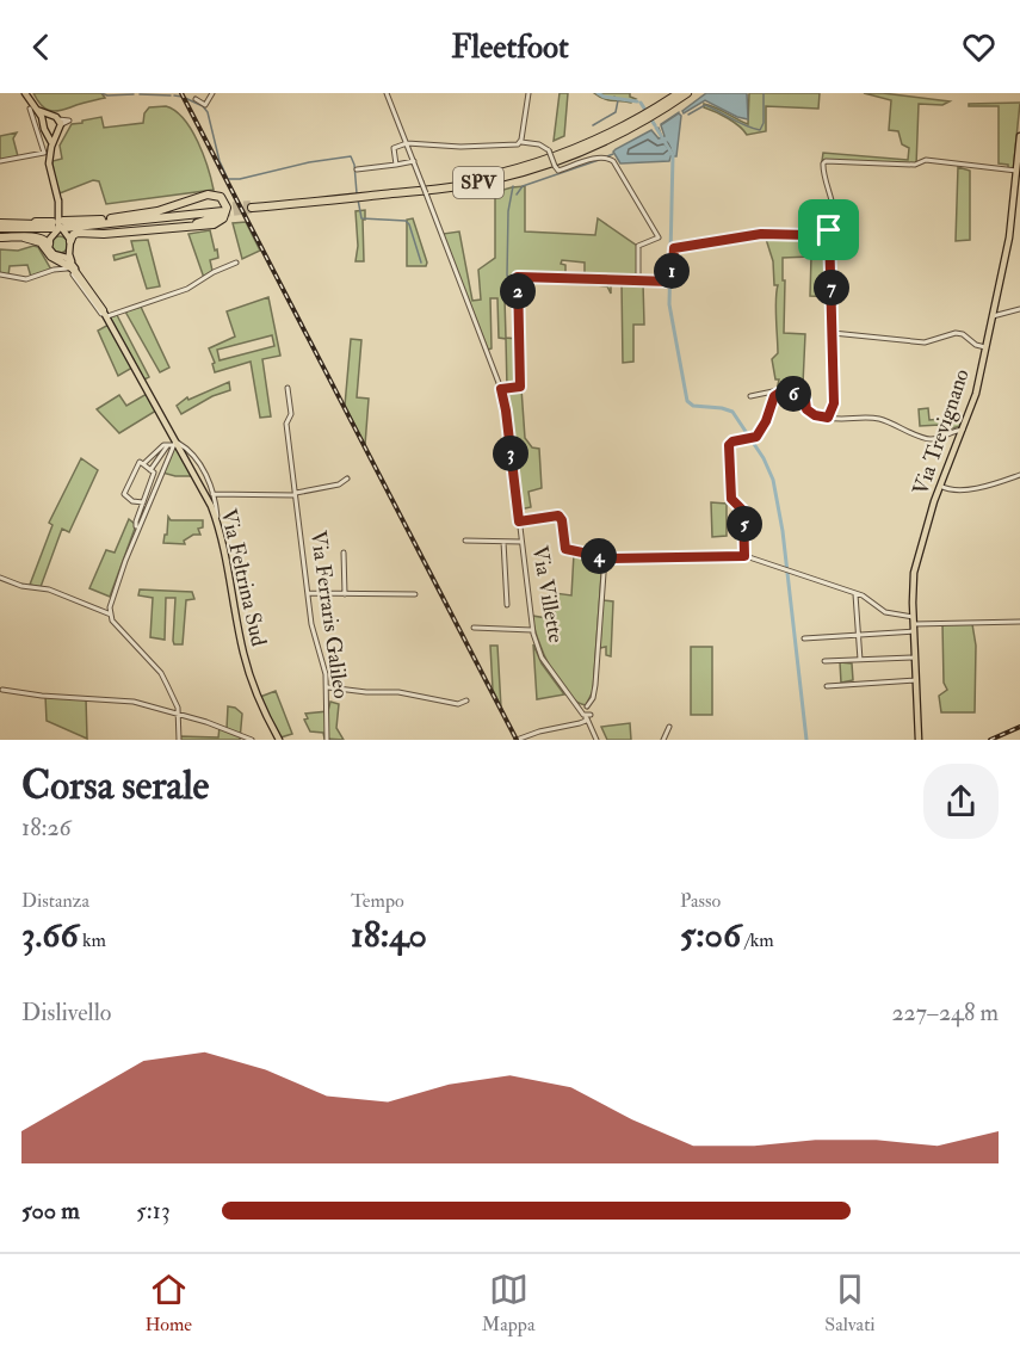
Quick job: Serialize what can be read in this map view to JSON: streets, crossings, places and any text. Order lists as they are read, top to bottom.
{
  "streets": {
    "highway": ["SPV"],
    "main road": ["Via Trevignano", "Via Feltrina Sud"],
    "street": ["Via Villette", "Via Ferraris Galileo"]
  },
  "page": {
    "header": "Fleetfoot",
    "pins": [
      "1",
      "7",
      "2",
      "6",
      "3",
      "5",
      "4"
    ],
    "heading": ["Corsa serale", "18:26"],
    "stats": [
      ["Distanza", "3.66 km"],
      ["Tempo", "18:40"],
      ["Passo", "5:06 /km"]
    ],
    "chart": ["Dislivello", "227–248 m"],
    "list": [
      {
        "name": "500 m",
        "note": "5:13"
      }
    ],
    "tabs": ["Home", "Mappa", "Salvati"]
  }
}
